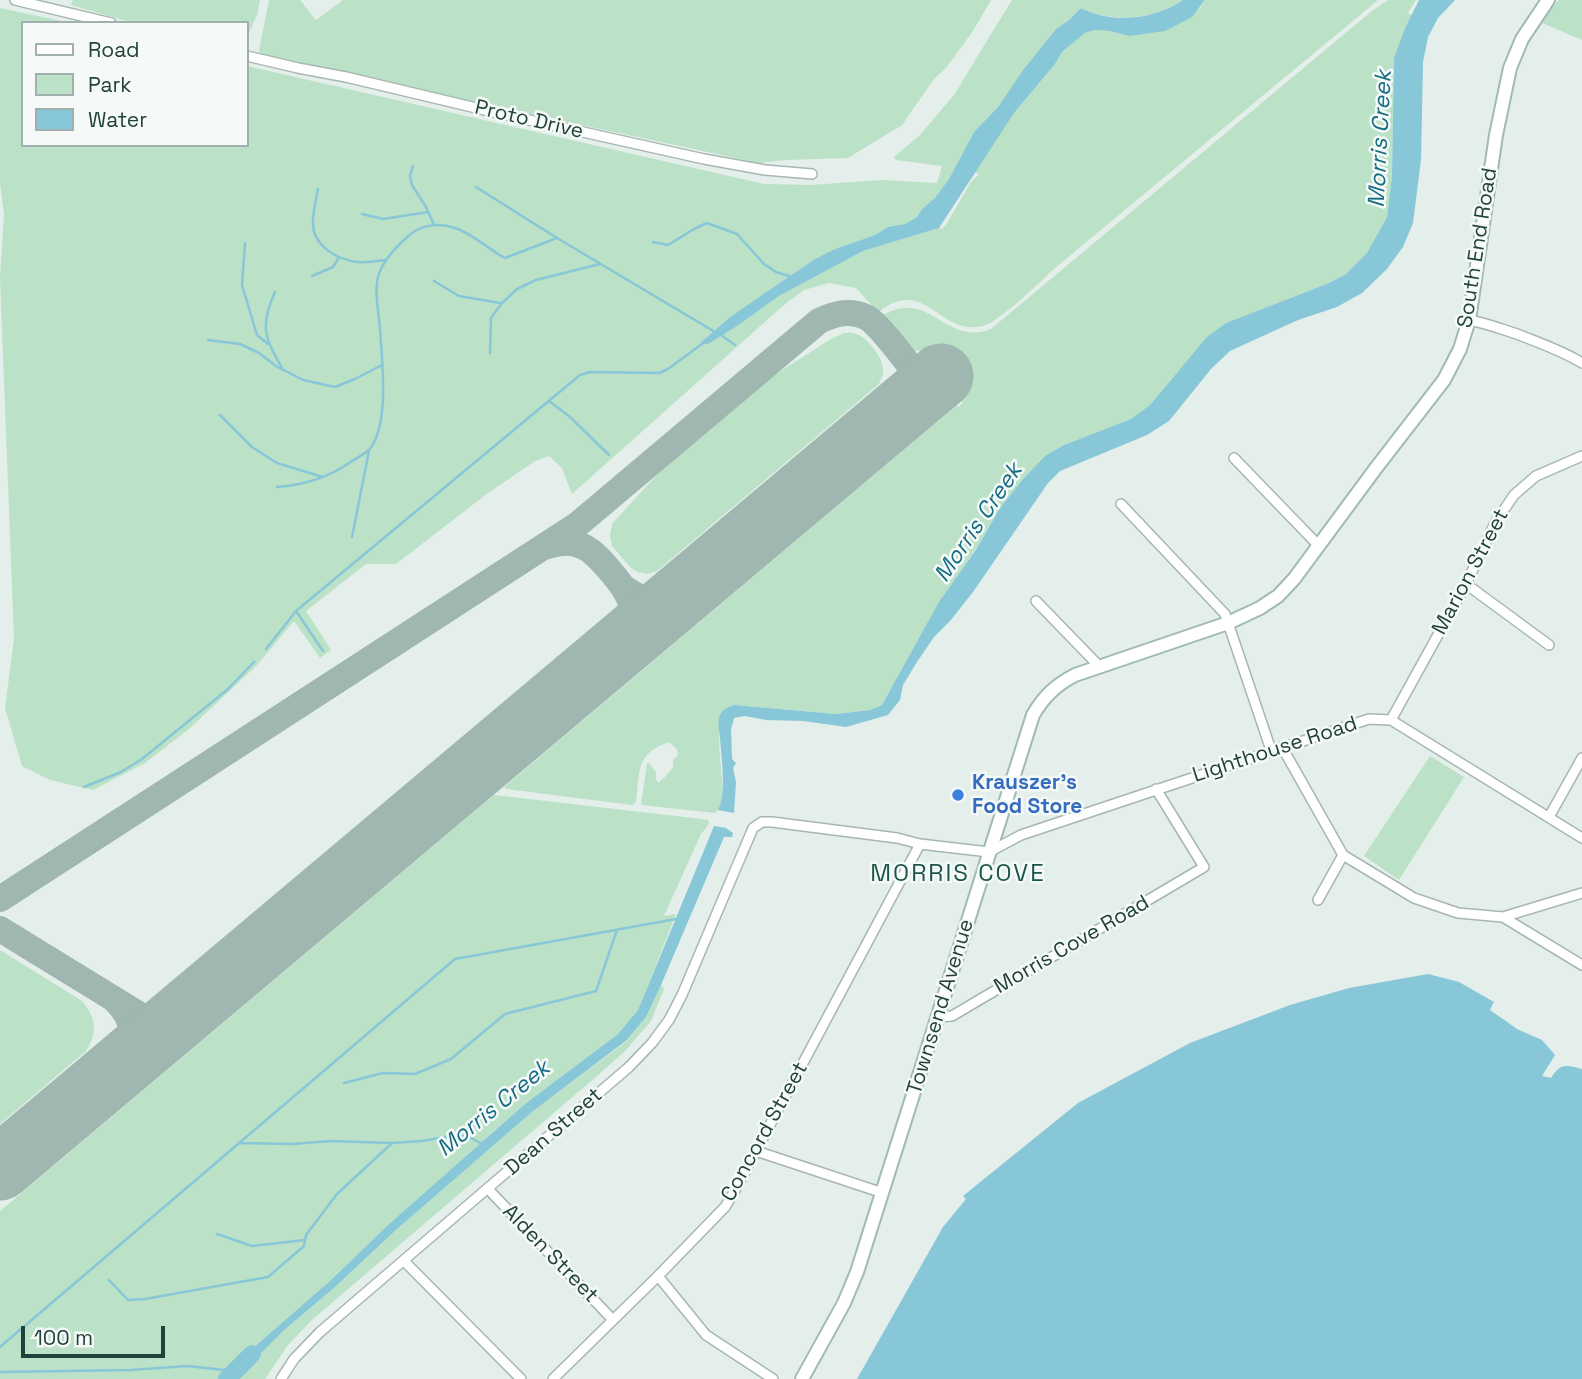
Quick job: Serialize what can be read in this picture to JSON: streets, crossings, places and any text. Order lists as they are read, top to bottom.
{
  "streets": {
    "main road": ["South End Road", "Townsend Avenue"],
    "street": [
      "Proto Drive",
      "Marion Street",
      "Lighthouse Road",
      "Morris Cove Road",
      "Dean Street",
      "Concord Street",
      "Alden Street"
    ]
  },
  "crossings": [
    ["South End Road", "Townsend Avenue"],
    ["Marion Street", "Lighthouse Road"],
    ["Lighthouse Road", "Morris Cove Road"],
    ["Lighthouse Road", "Townsend Avenue"],
    ["Morris Cove Road", "Townsend Avenue"],
    ["Dean Street", "Concord Street"],
    ["Dean Street", "Alden Street"],
    ["Concord Street", "Alden Street"]
  ],
  "districts": ["MORRIS COVE"],
  "water": ["Morris Creek"],
  "places": ["Krauszer's Food Store"],
  "legend": ["Road", "Park", "Water"],
  "scale_bar": "100 m"
}
